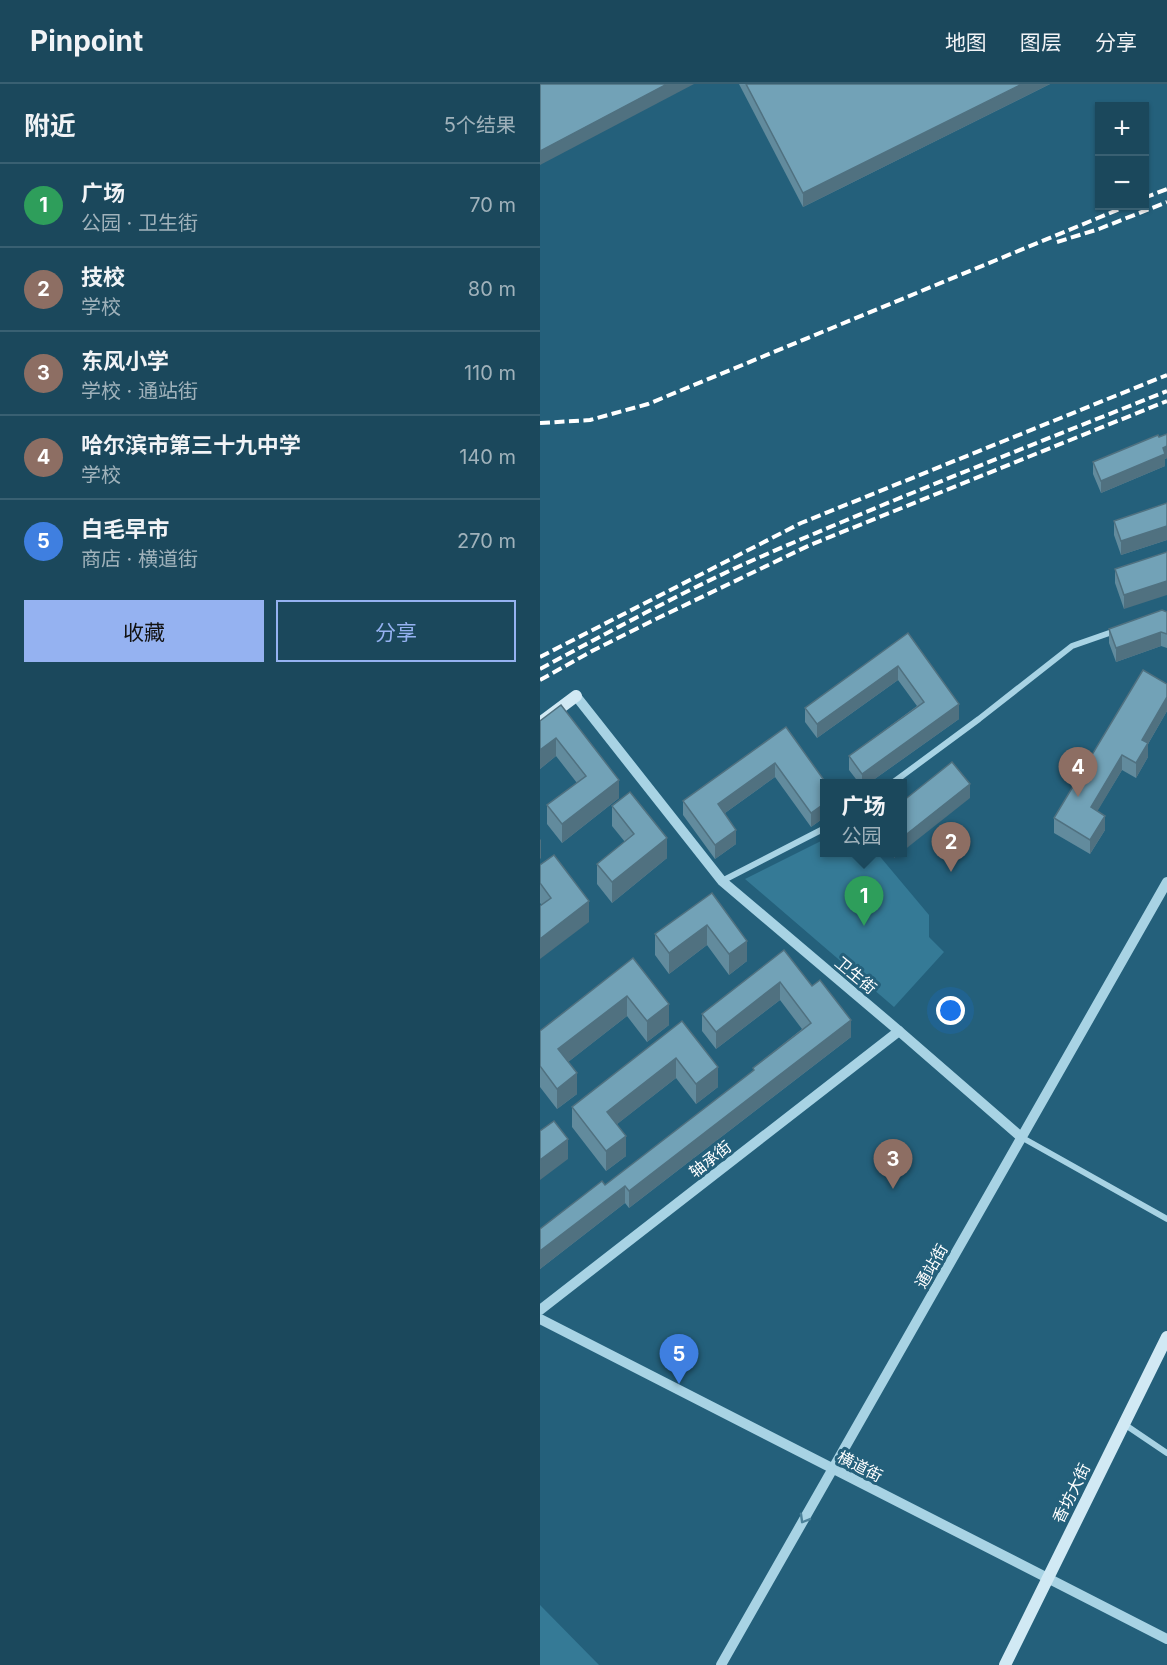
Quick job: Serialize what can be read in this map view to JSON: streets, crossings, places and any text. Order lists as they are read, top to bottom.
{
  "streets": {
    "main road": ["香坊大街"],
    "street": [
      "卫生街",
      "轴承街",
      "通站街",
      "横道街"
    ]
  },
  "crossings": [
    ["卫生街", "轴承街"],
    ["卫生街", "通站街"],
    ["通站街", "横道街"],
    ["横道街", "香坊大街"]
  ],
  "page": {
    "header": "Pinpoint",
    "nav": ["地图", "图层", "分享"],
    "heading": ["附近", "5个结果"],
    "map_buttons": ["+", "−"],
    "list": [
      {
        "mark": "1",
        "name": "广场",
        "note": "公园 · 卫生街",
        "value": "70 m"
      },
      {
        "mark": "2",
        "name": "技校",
        "note": "学校",
        "value": "80 m"
      },
      {
        "mark": "3",
        "name": "东风小学",
        "note": "学校 · 通站街",
        "value": "110 m"
      },
      {
        "mark": "4",
        "name": "哈尔滨市第三十九中学",
        "note": "学校",
        "value": "140 m"
      },
      {
        "mark": "5",
        "name": "白毛早市",
        "note": "商店 · 横道街",
        "value": "270 m"
      }
    ],
    "buttons": ["收藏", "分享"],
    "pins": [
      "4",
      "2",
      "1",
      "3",
      "5"
    ],
    "popup": ["广场", "公园"]
  }
}
